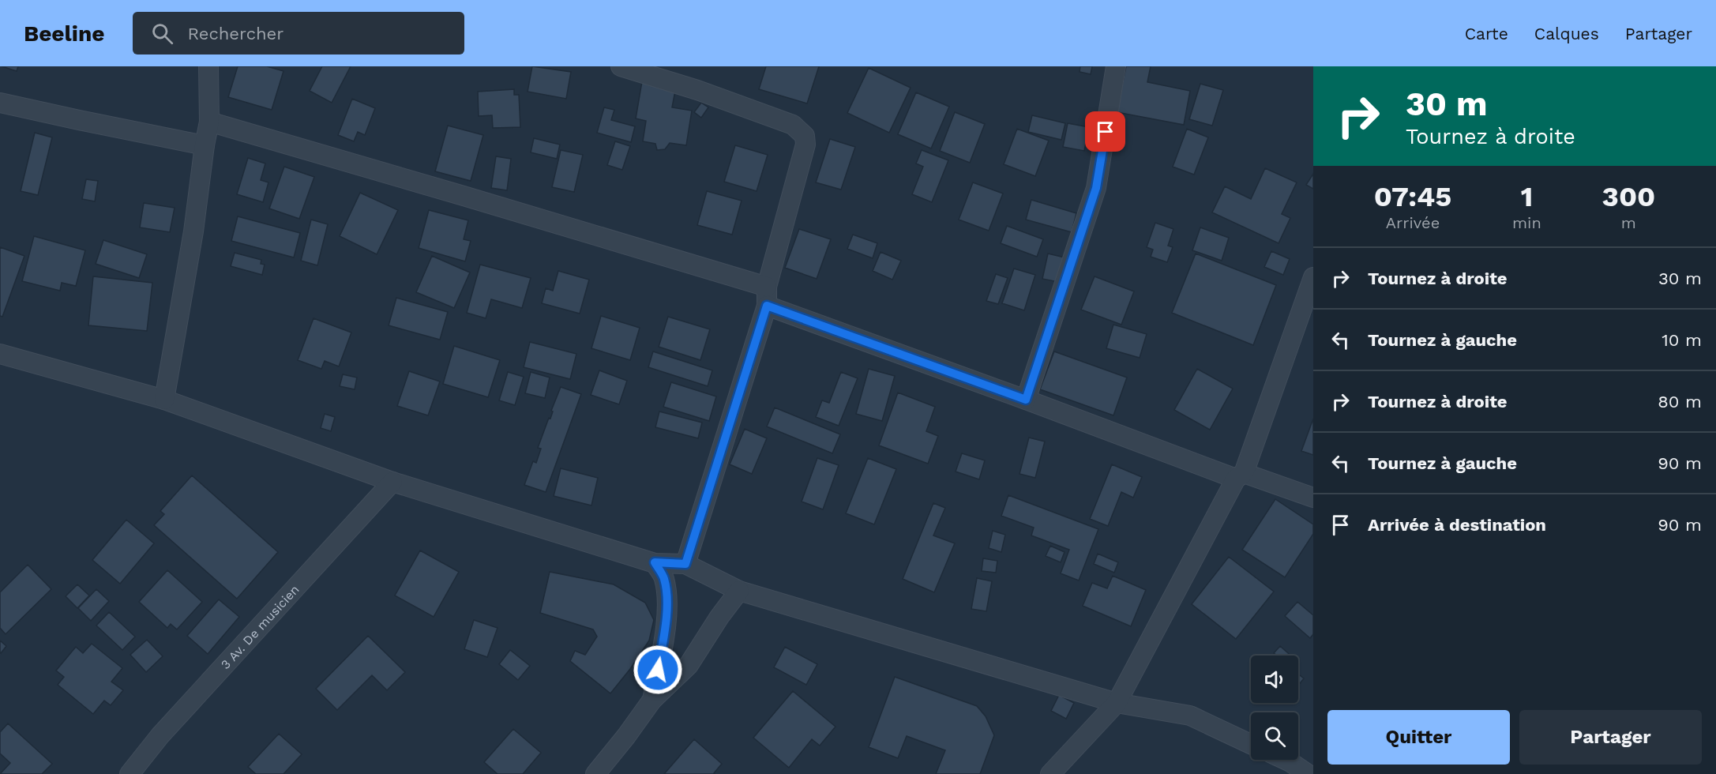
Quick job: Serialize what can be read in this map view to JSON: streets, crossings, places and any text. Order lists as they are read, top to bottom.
{
  "streets": {
    "street": ["3 Av. De musicien"]
  },
  "page": {
    "header": "Beeline",
    "search": "Rechercher",
    "nav": ["Carte", "Calques", "Partager"],
    "turn": ["30 m", "Tournez à droite"],
    "eta": [
      "07:45",
      "Arrivée",
      "1",
      "min",
      "300",
      "m"
    ],
    "list": [
      {
        "name": "Tournez à droite",
        "value": "30 m"
      },
      {
        "name": "Tournez à gauche",
        "value": "10 m"
      },
      {
        "name": "Tournez à droite",
        "value": "80 m"
      },
      {
        "name": "Tournez à gauche",
        "value": "90 m"
      },
      {
        "name": "Arrivée à destination",
        "value": "90 m"
      }
    ],
    "buttons": ["Quitter", "Partager"]
  }
}
